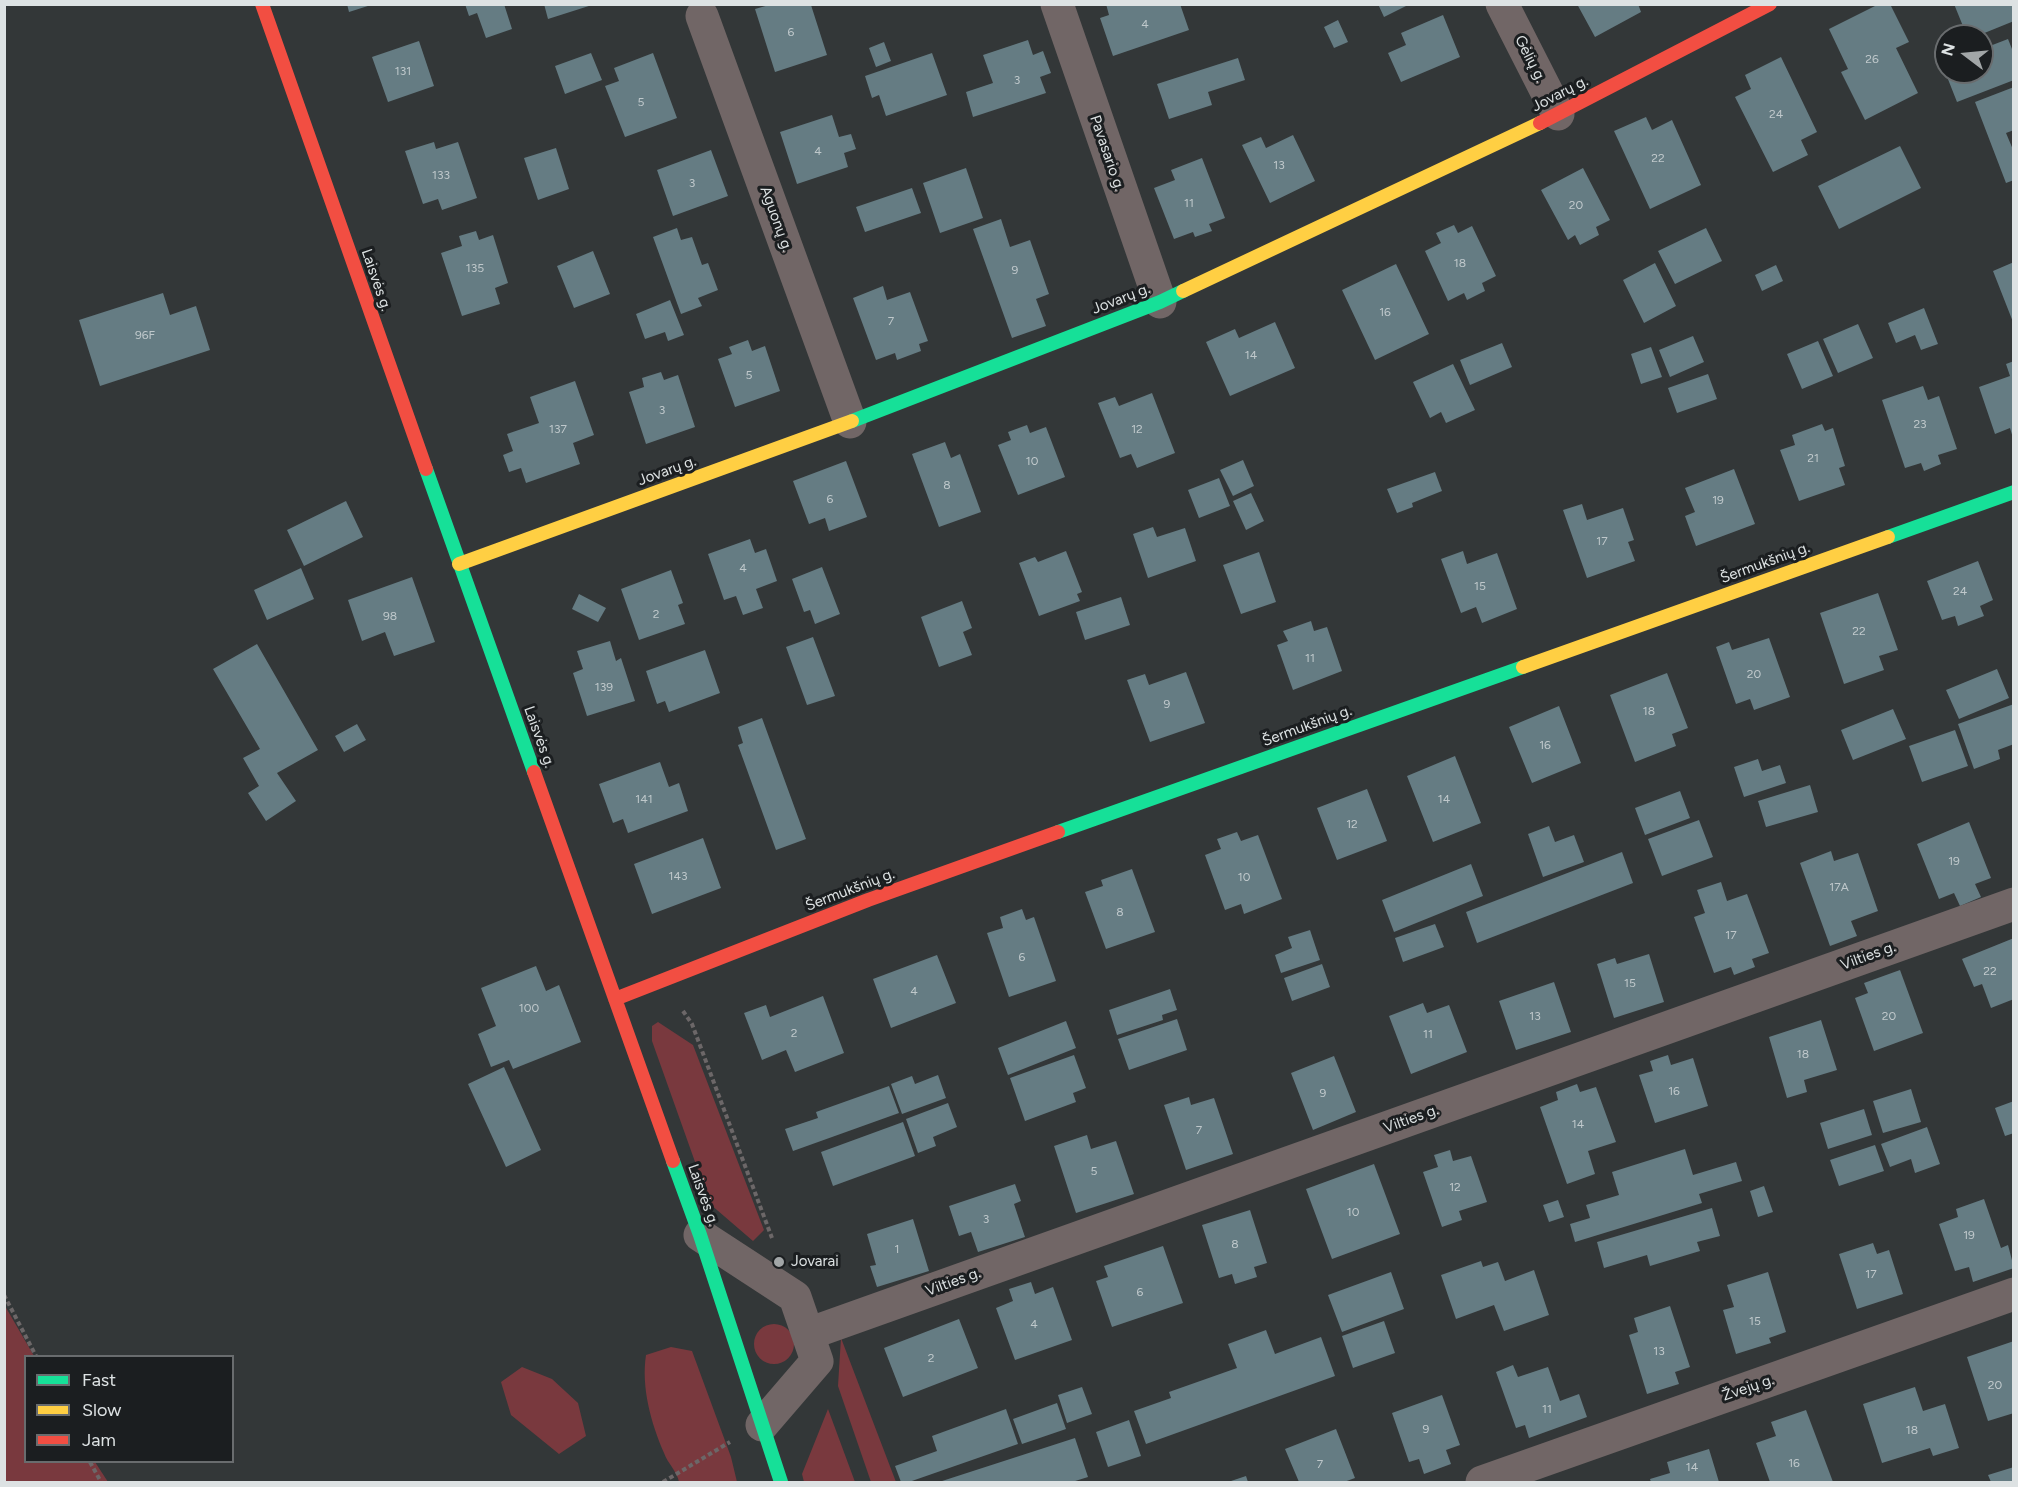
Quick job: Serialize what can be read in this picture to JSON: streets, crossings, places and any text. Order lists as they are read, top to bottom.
{
  "streets": {
    "street": [
      "Gėlių g.",
      "Jovarų g.",
      "Pavasario g.",
      "Aguonų g.",
      "Laisvės g.",
      "Šermukšnių g.",
      "Vilties g.",
      "Žvejų g."
    ]
  },
  "crossings": [
    ["Gėlių g.", "Jovarų g."],
    ["Jovarų g.", "Pavasario g."],
    ["Jovarų g.", "Aguonų g."],
    ["Jovarų g.", "Laisvės g."],
    ["Laisvės g.", "Šermukšnių g."]
  ],
  "places": ["Jovarai"],
  "house_numbers": [
    "4",
    "6",
    "26",
    "131",
    "3",
    "5",
    "24",
    "4",
    "22",
    "13",
    "133",
    "3",
    "11",
    "20",
    "18",
    "135",
    "9",
    "16",
    "7",
    "96F",
    "14",
    "5",
    "3",
    "23",
    "137",
    "12",
    "21",
    "10",
    "8",
    "6",
    "19",
    "17",
    "4",
    "15",
    "24",
    "2",
    "98",
    "22",
    "11",
    "20",
    "139",
    "9",
    "18",
    "16",
    "141",
    "14",
    "12",
    "19",
    "143",
    "10",
    "17A",
    "8",
    "17",
    "6",
    "22",
    "15",
    "4",
    "100",
    "13",
    "20",
    "2",
    "11",
    "18",
    "16",
    "9",
    "14",
    "7",
    "5",
    "12",
    "10",
    "3",
    "19",
    "8",
    "1",
    "17",
    "6",
    "15",
    "4",
    "13",
    "2",
    "20",
    "11",
    "9",
    "18",
    "16",
    "7",
    "14"
  ],
  "legend": ["Fast", "Slow", "Jam"],
  "north": "left"
}
